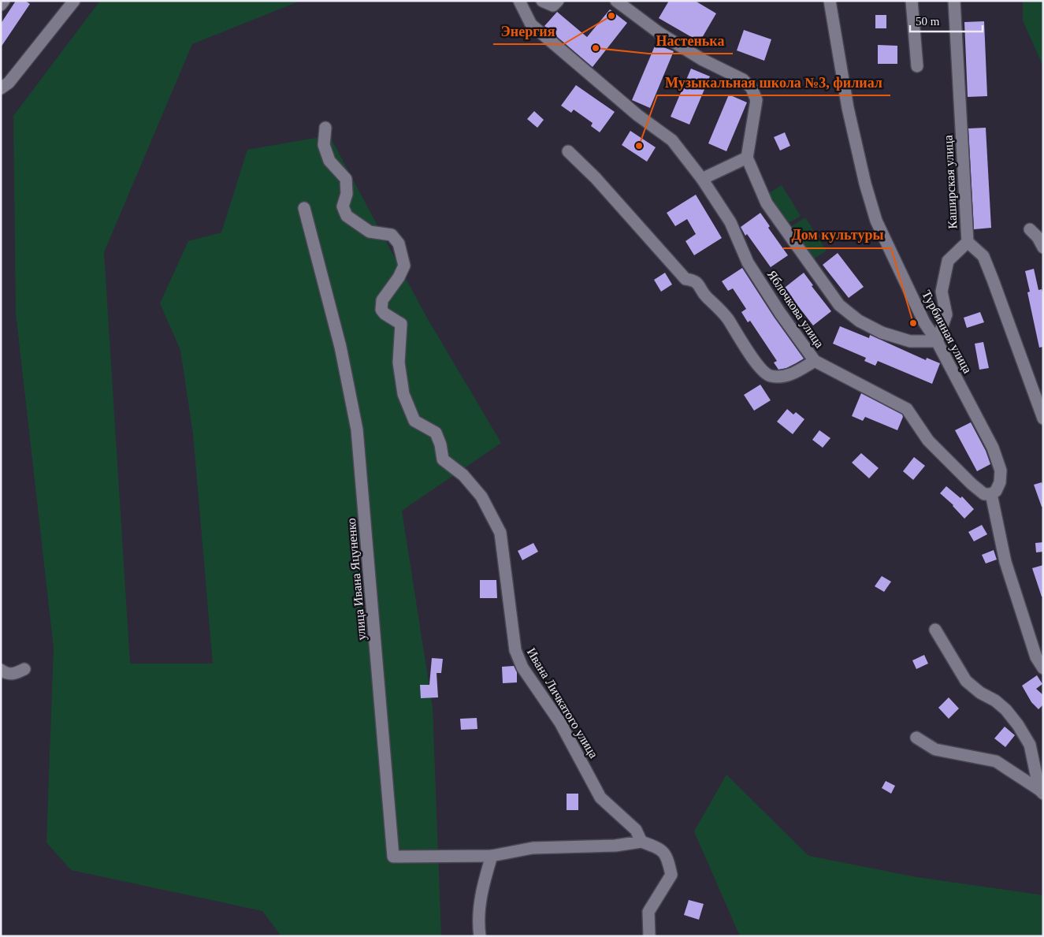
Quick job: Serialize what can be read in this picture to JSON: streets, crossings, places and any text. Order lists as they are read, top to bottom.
{
  "streets": {
    "street": [
      "Каширская улица",
      "Яблочкова улица",
      "Турбинная улица",
      "улица Ивана Яцуненко",
      "Ивана Личкатого улица"
    ]
  },
  "crossings": [
    ["Яблочкова улица", "Турбинная улица"]
  ],
  "places": [
    "Энергия",
    "Настенька",
    "Музыкальная школа №3, филиал",
    "Дом культуры"
  ],
  "scale_bar": "50 m"
}
